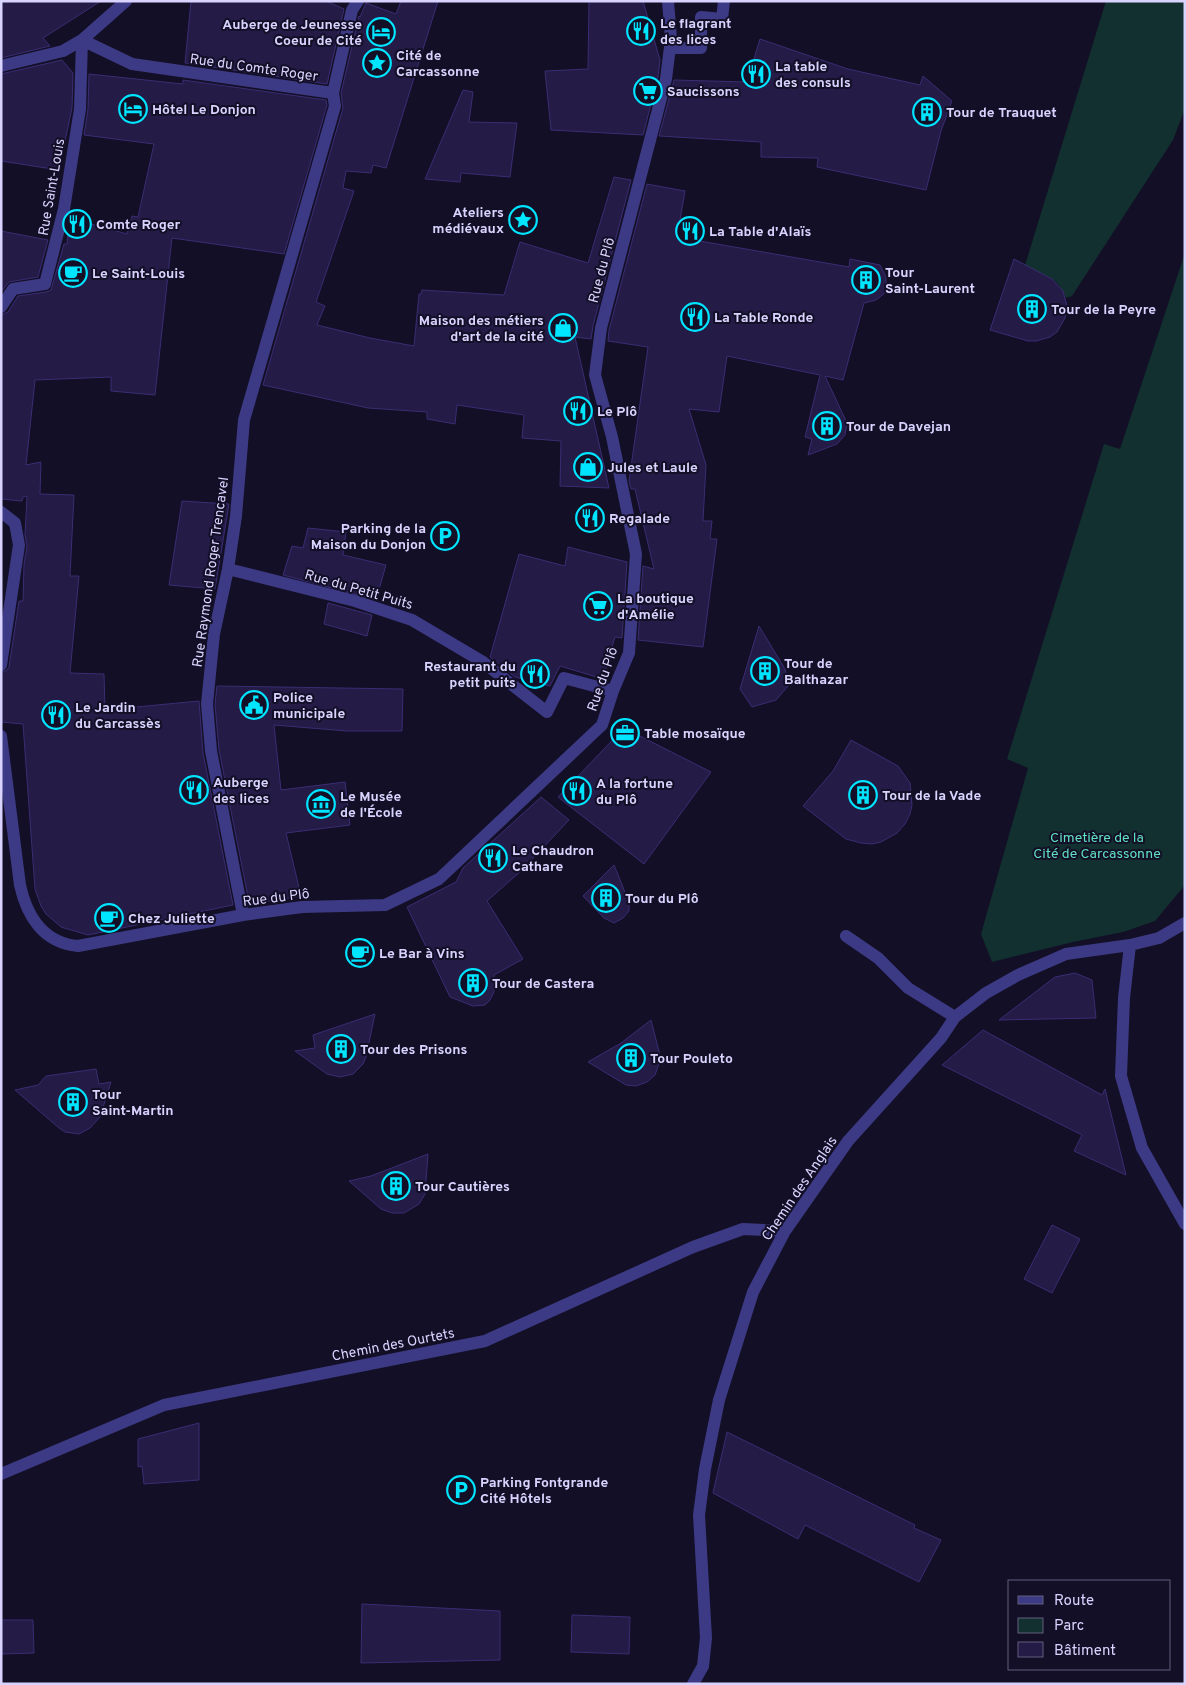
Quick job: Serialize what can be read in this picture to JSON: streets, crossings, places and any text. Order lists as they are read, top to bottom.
{
  "streets": {
    "street": [
      "Rue du Comte Roger",
      "Rue Saint-Louis",
      "Rue du Plô",
      "Rue Raymond Roger Trencavel",
      "Rue du Petit Puits",
      "Chemin des Anglais",
      "Chemin des Ourtets"
    ]
  },
  "crossings": [
    ["Rue du Comte Roger", "Rue Saint-Louis"],
    ["Rue du Comte Roger", "Rue Raymond Roger Trencavel"],
    ["Rue du Plô", "Rue Raymond Roger Trencavel"],
    ["Rue du Plô", "Rue du Petit Puits"],
    ["Rue Raymond Roger Trencavel", "Rue du Petit Puits"],
    ["Chemin des Anglais", "Chemin des Ourtets"]
  ],
  "parks": ["Cimetière de la Cité de Carcassonne"],
  "places": {
    "restaurant": [
      "Le flagrant des lices",
      "La table des consuls",
      "Comte Roger",
      "La Table d'Alaïs",
      "La Table Ronde",
      "Le Plô",
      "Regalade",
      "Restaurant du petit puits",
      "Le Jardin du Carcassès",
      "Auberge des lices",
      "A la fortune du Plô",
      "Le Chaudron Cathare"
    ],
    "hotel": ["Auberge de Jeunesse Coeur de Cité", "Hôtel Le Donjon"],
    "place": ["Cité de Carcassonne", "Ateliers médiévaux"],
    "supermarket": ["Saucissons", "La boutique d'Amélie"],
    "building": [
      "Tour de Trauquet",
      "Tour Saint-Laurent",
      "Tour de la Peyre",
      "Tour de Davejan",
      "Tour de Balthazar",
      "Tour de la Vade",
      "Tour du Plô",
      "Tour de Castera",
      "Tour des Prisons",
      "Tour Pouleto",
      "Tour Saint-Martin",
      "Tour Cautières"
    ],
    "cafe": ["Le Saint-Louis", "Chez Juliette", "Le Bar à Vins"],
    "shop": ["Maison des métiers d'art de la cité", "Jules et Laule"],
    "parking": ["Parking de la Maison du Donjon", "Parking Fontgrande Cité Hôtels"],
    "public building": ["Police municipale"],
    "office": ["Table mosaïque"],
    "museum": ["Le Musée de l'École"]
  },
  "legend": ["Route", "Parc", "Bâtiment"]
}
